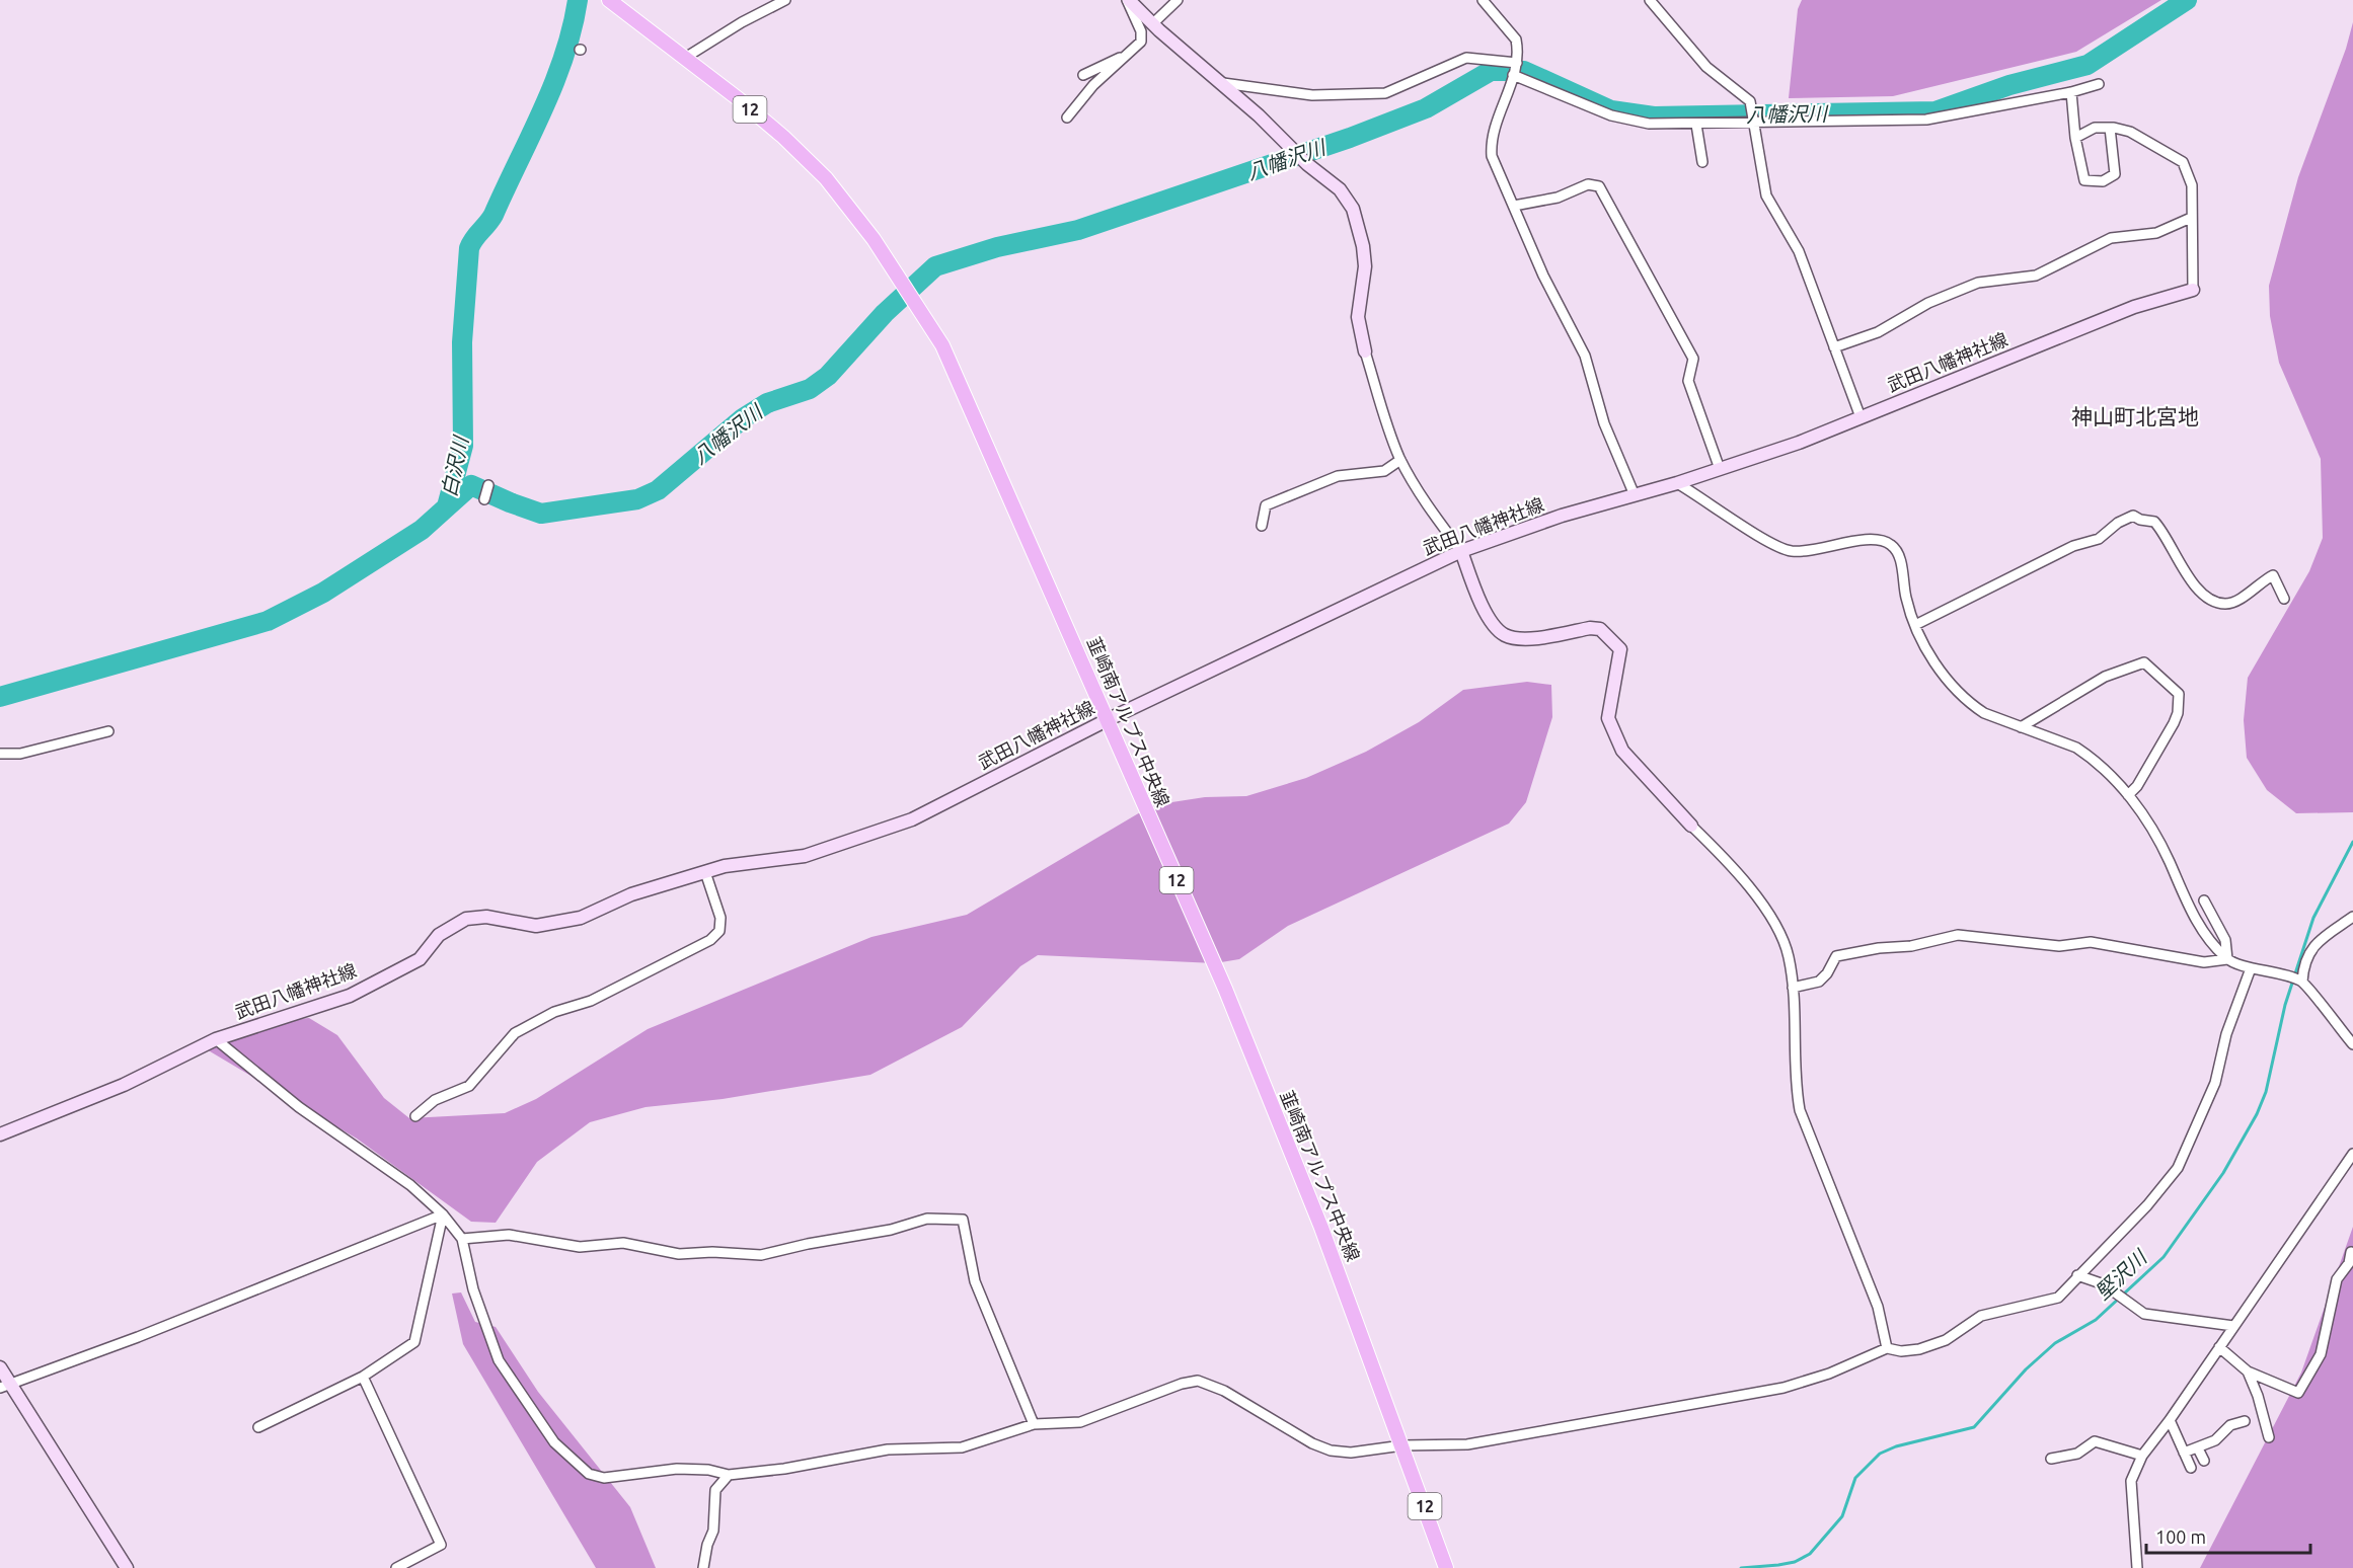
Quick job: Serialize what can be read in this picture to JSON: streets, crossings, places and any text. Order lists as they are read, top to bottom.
{
  "streets": {
    "main road": ["12", "武田八幡神社線", "韮崎南アルプス中央線"]
  },
  "crossings": [
    ["武田八幡神社線", "韮崎南アルプス中央線"]
  ],
  "districts": ["神山町北宮地"],
  "water": ["八幡沢川", "白沢川", "堅沢川"],
  "scale_bar": "100 m"
}
